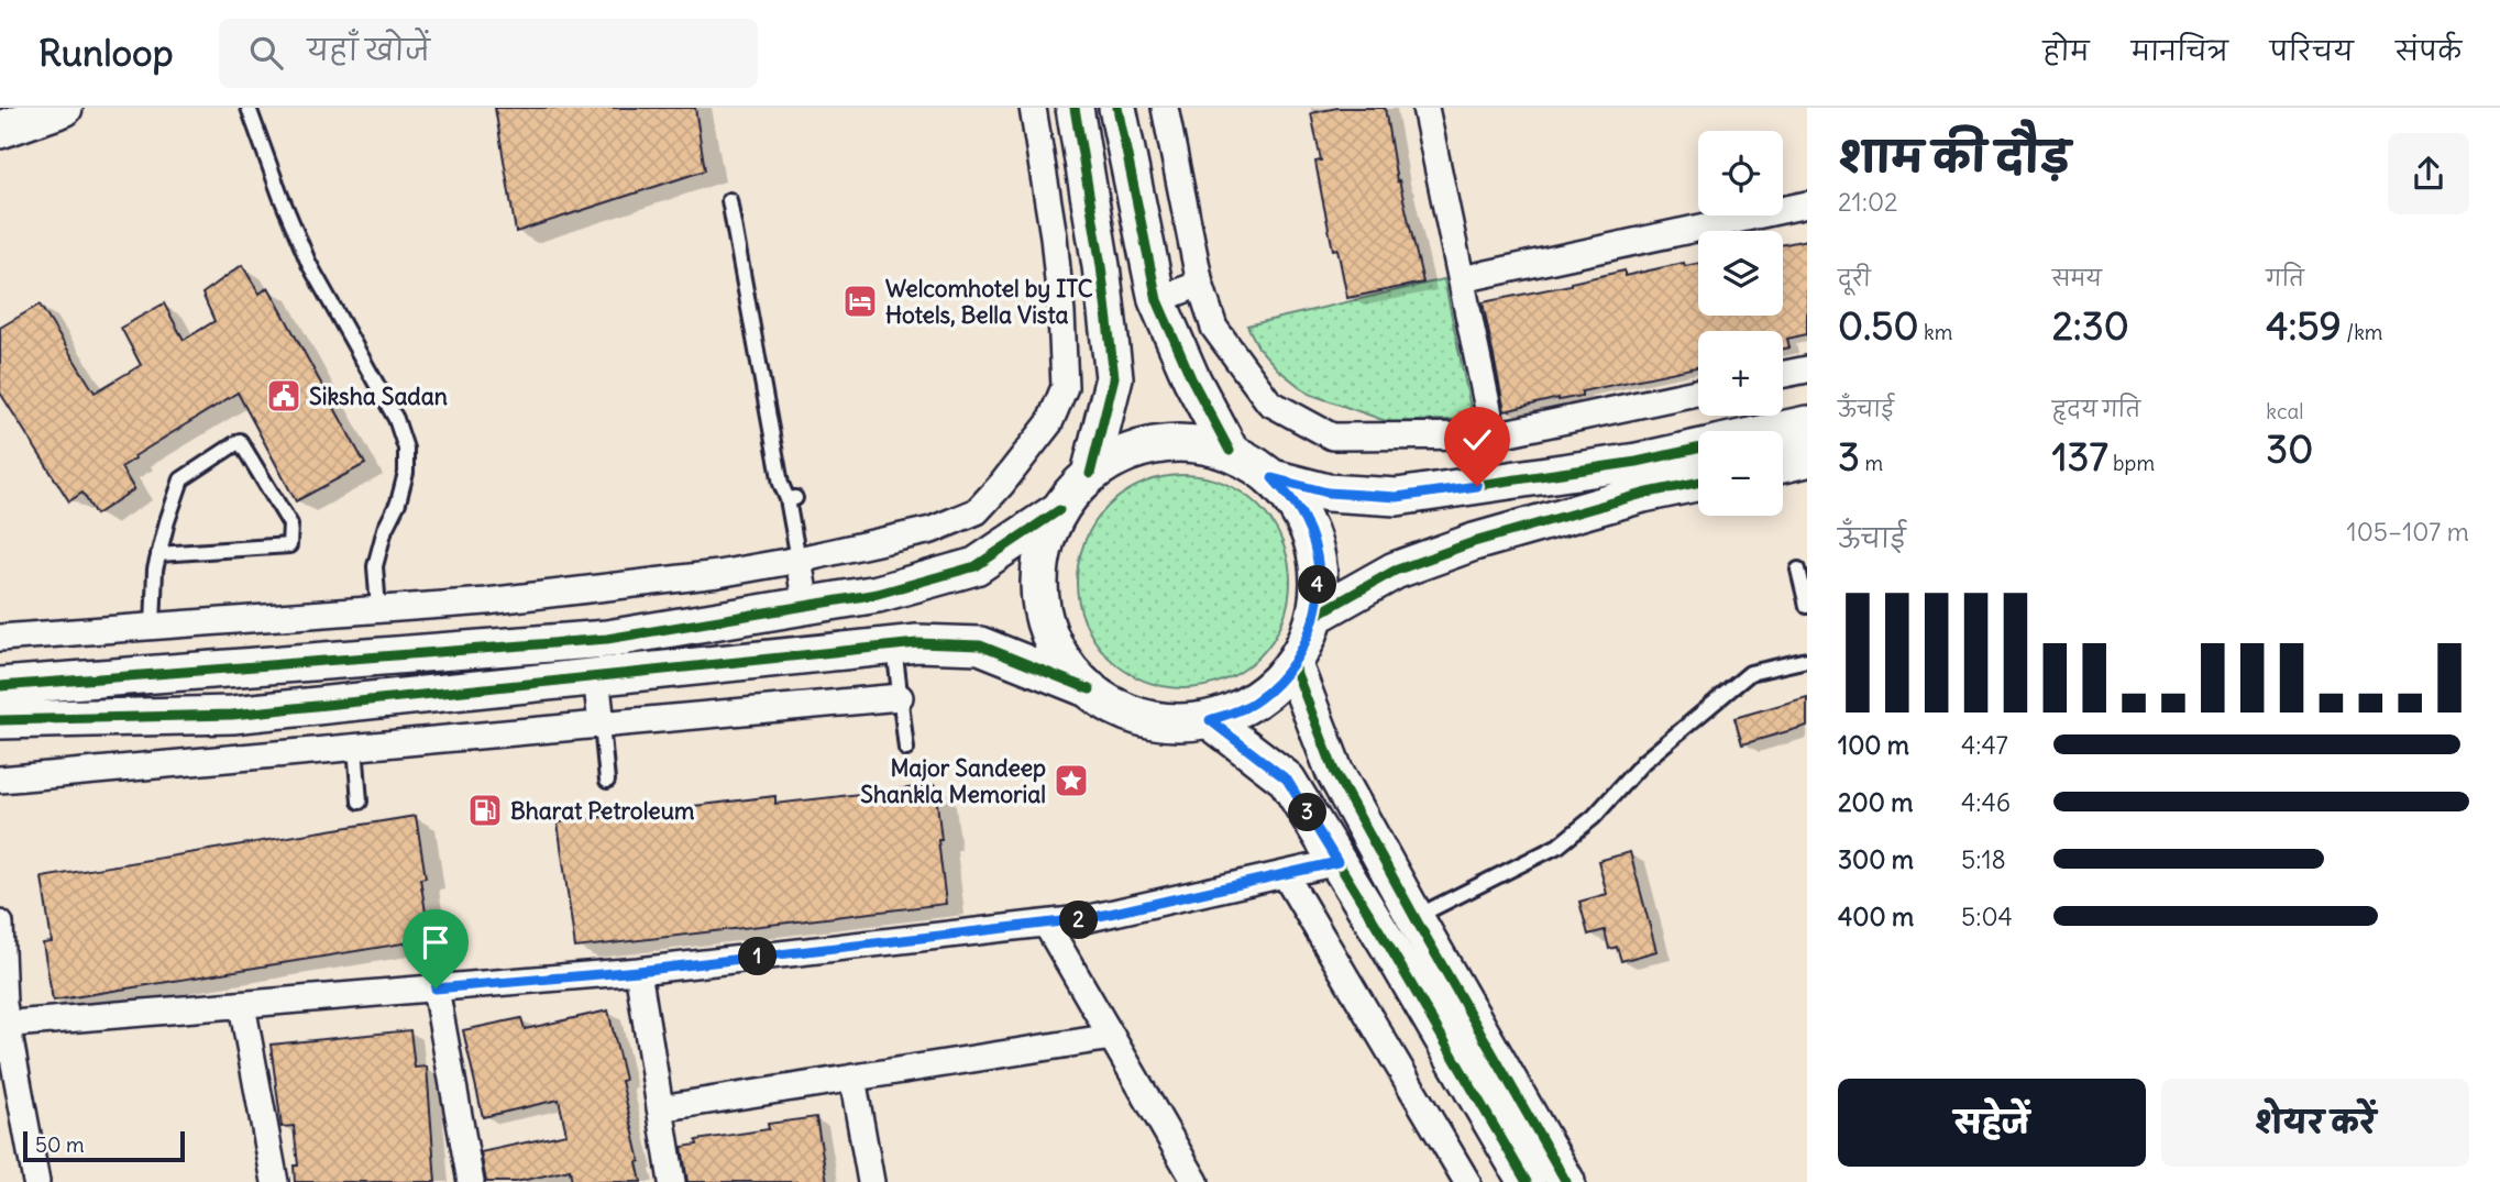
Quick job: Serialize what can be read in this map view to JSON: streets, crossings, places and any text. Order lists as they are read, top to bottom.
{
  "places": {
    "hotel": ["Welcomhotel by ITC Hotels, Bella Vista"],
    "public building": ["Siksha Sadan"],
    "place": ["Major Sandeep Shankla Memorial"],
    "fuel station": ["Bharat Petroleum"]
  },
  "scale_bar": "50 m",
  "page": {
    "header": "Runloop",
    "search": "यहाँ खोजें",
    "nav": [
      "होम",
      "मानचित्र",
      "परिचय",
      "संपर्क"
    ],
    "heading": ["शाम की दौड़", "21:02"],
    "map_buttons": ["+", "−"],
    "stats": [
      ["दूरी", "0.50 km"],
      ["समय", "2:30"],
      ["गति", "4:59 /km"],
      ["ऊँचाई", "3 m"],
      ["हृदय गति", "137 bpm"],
      ["kcal", "30"]
    ],
    "chart": ["ऊँचाई", "105–107 m"],
    "pins": [
      "4",
      "3",
      "2",
      "1"
    ],
    "list": [
      {
        "name": "100 m",
        "note": "4:47"
      },
      {
        "name": "200 m",
        "note": "4:46"
      },
      {
        "name": "300 m",
        "note": "5:18"
      },
      {
        "name": "400 m",
        "note": "5:04"
      }
    ],
    "buttons": ["सहेजें", "शेयर करें"],
    "scale": "50 m"
  }
}
